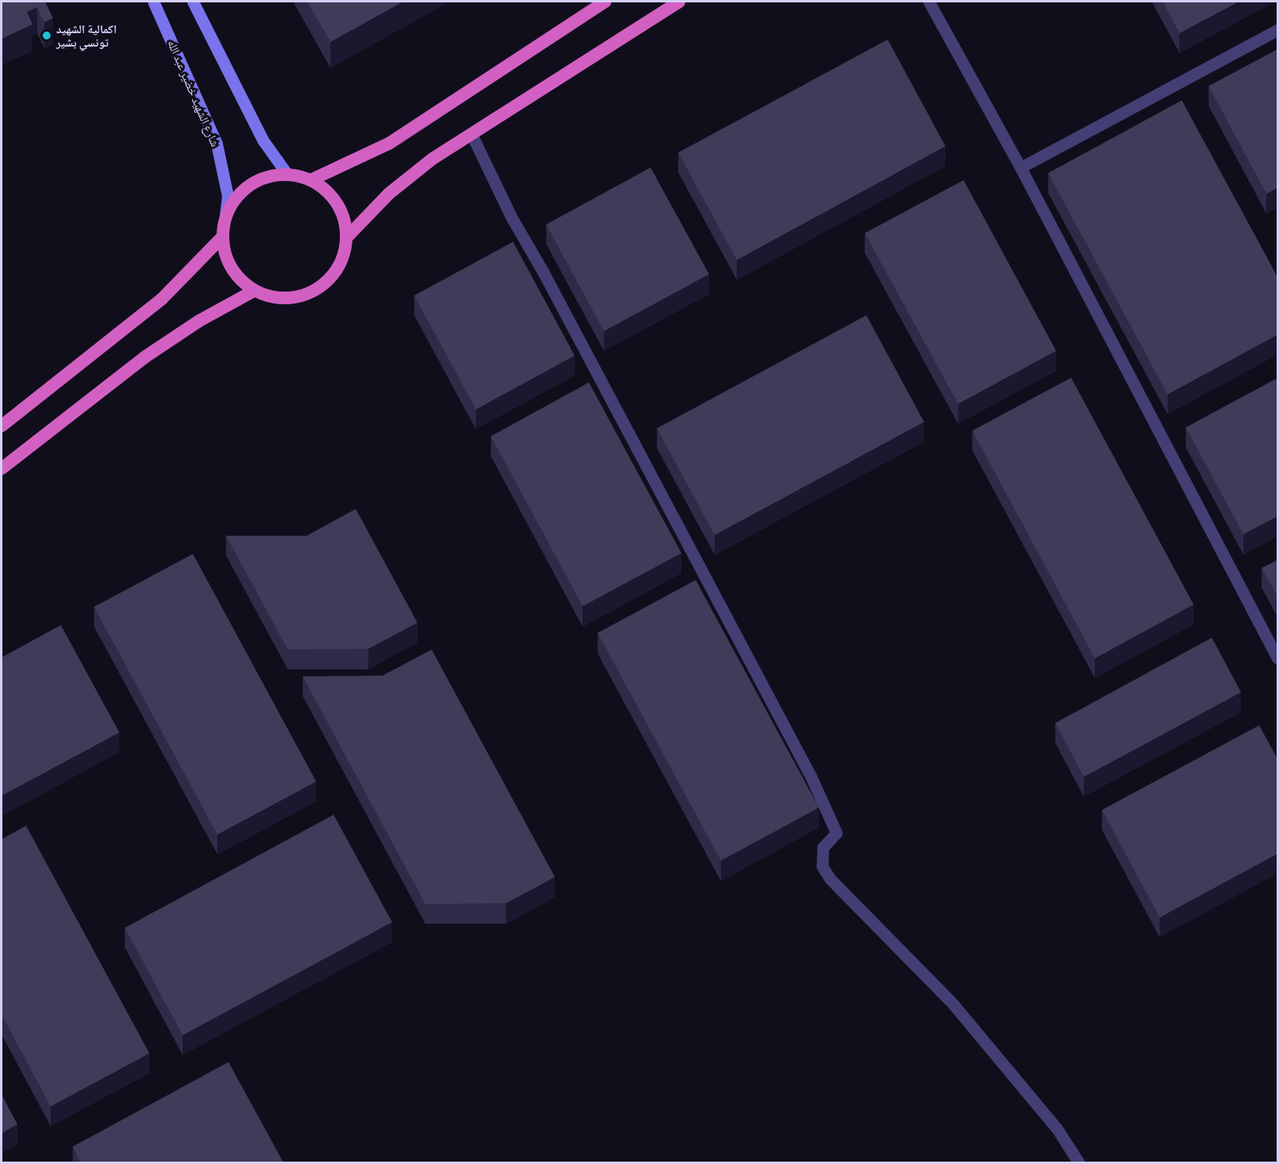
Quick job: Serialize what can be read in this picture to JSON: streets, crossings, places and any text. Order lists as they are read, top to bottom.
{
  "streets": {
    "main road": ["شارع الشهيد خضير عبد الله"]
  },
  "places": ["اكمالية الشهيد تونسي بشير"]
}
